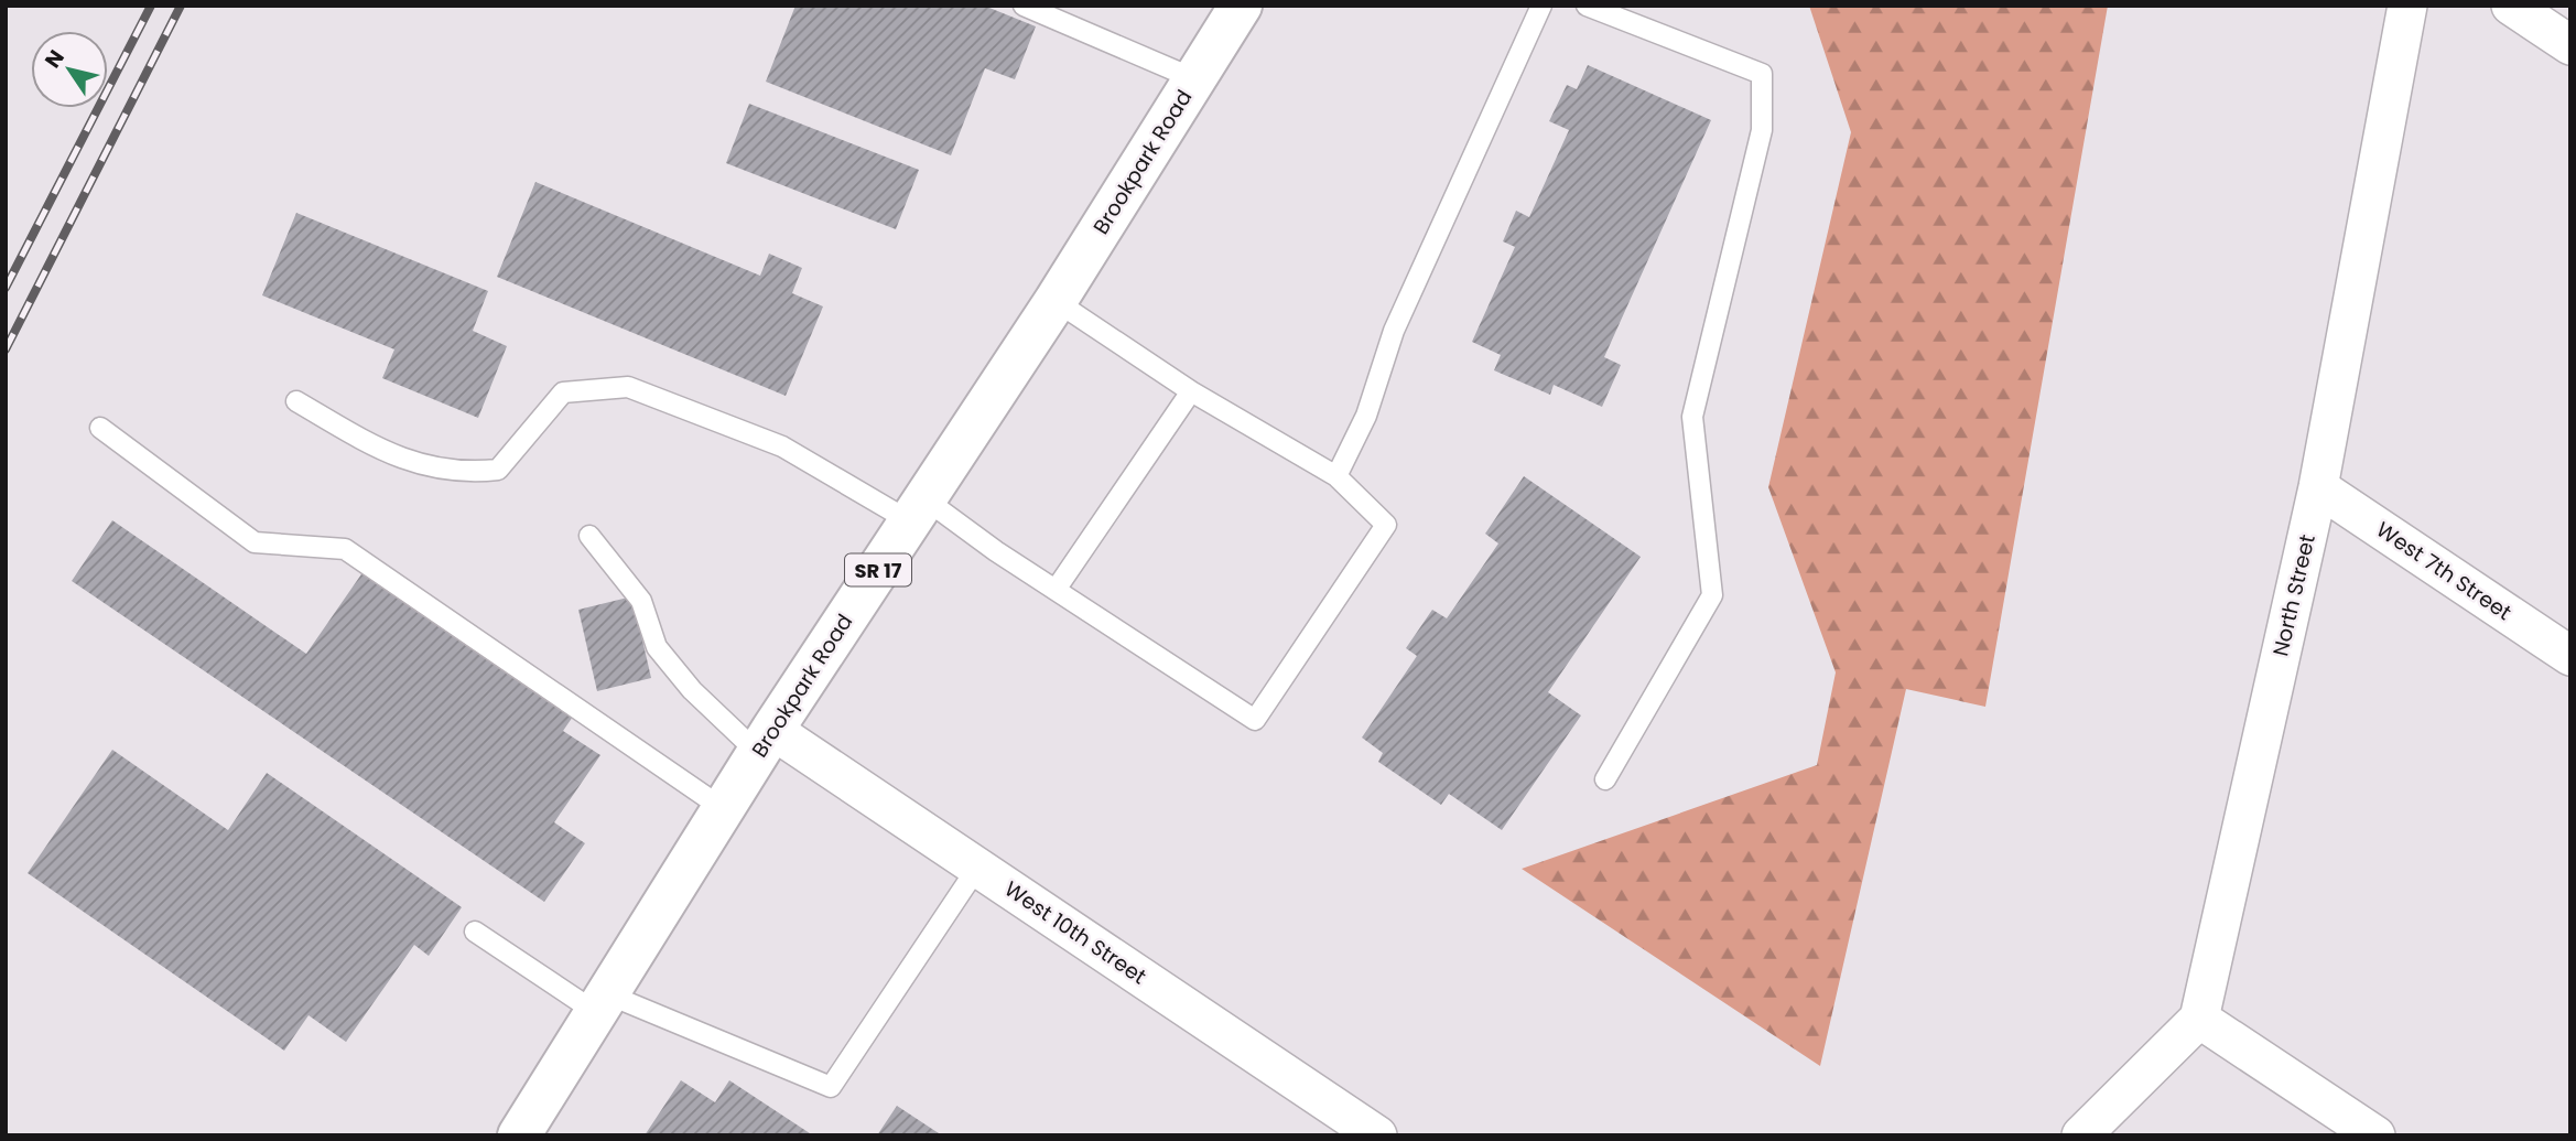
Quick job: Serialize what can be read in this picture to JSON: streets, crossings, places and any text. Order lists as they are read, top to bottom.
{
  "streets": {
    "main road": ["Brookpark Road", "SR 17"],
    "street": ["West 7th Street", "North Street", "West 10th Street"]
  },
  "crossings": [
    ["Brookpark Road", "West 10th Street"],
    ["West 7th Street", "North Street"]
  ],
  "north": "top left"
}
